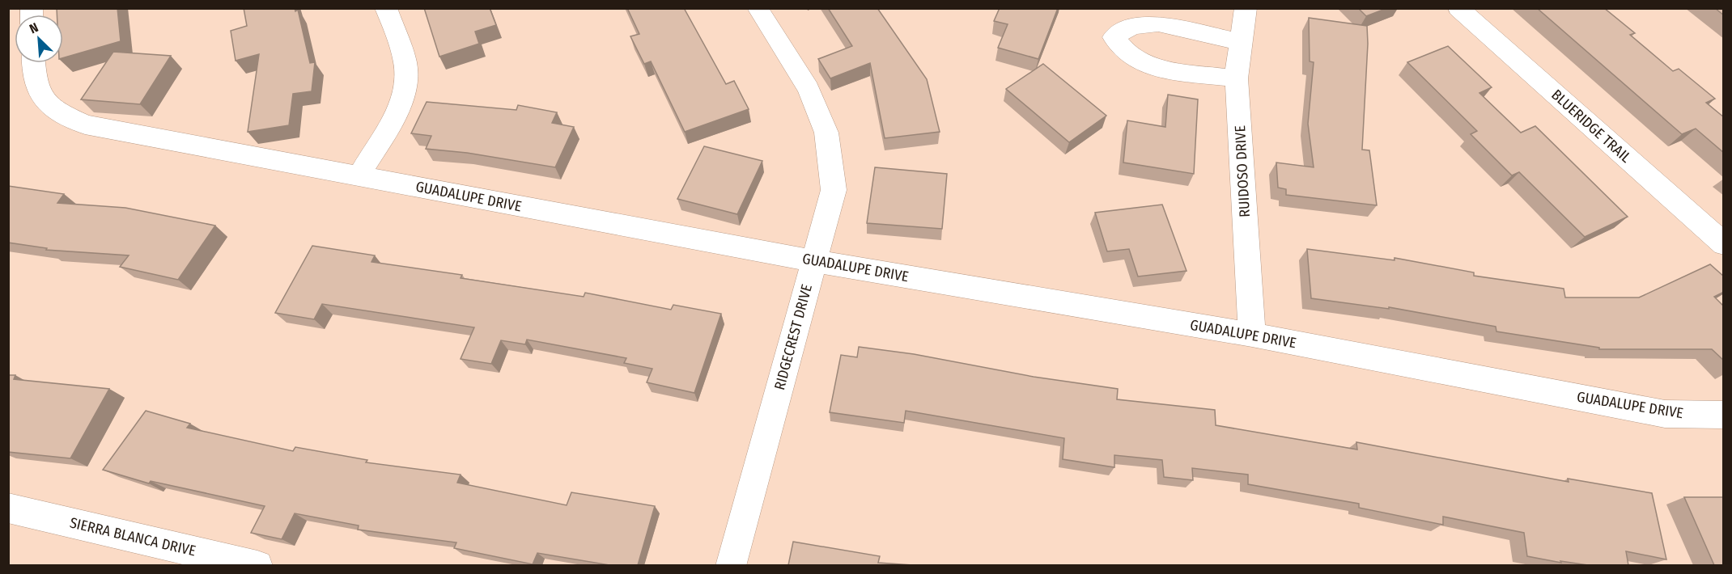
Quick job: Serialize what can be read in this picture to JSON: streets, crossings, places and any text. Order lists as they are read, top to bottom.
{
  "streets": {
    "street": [
      "BLUERIDGE TRAIL",
      "RUIDOSO DRIVE",
      "GUADALUPE DRIVE",
      "RIDGECREST DRIVE",
      "SIERRA BLANCA DRIVE"
    ]
  },
  "crossings": [
    ["RUIDOSO DRIVE", "GUADALUPE DRIVE"],
    ["GUADALUPE DRIVE", "RIDGECREST DRIVE"]
  ],
  "north": "top left"
}
